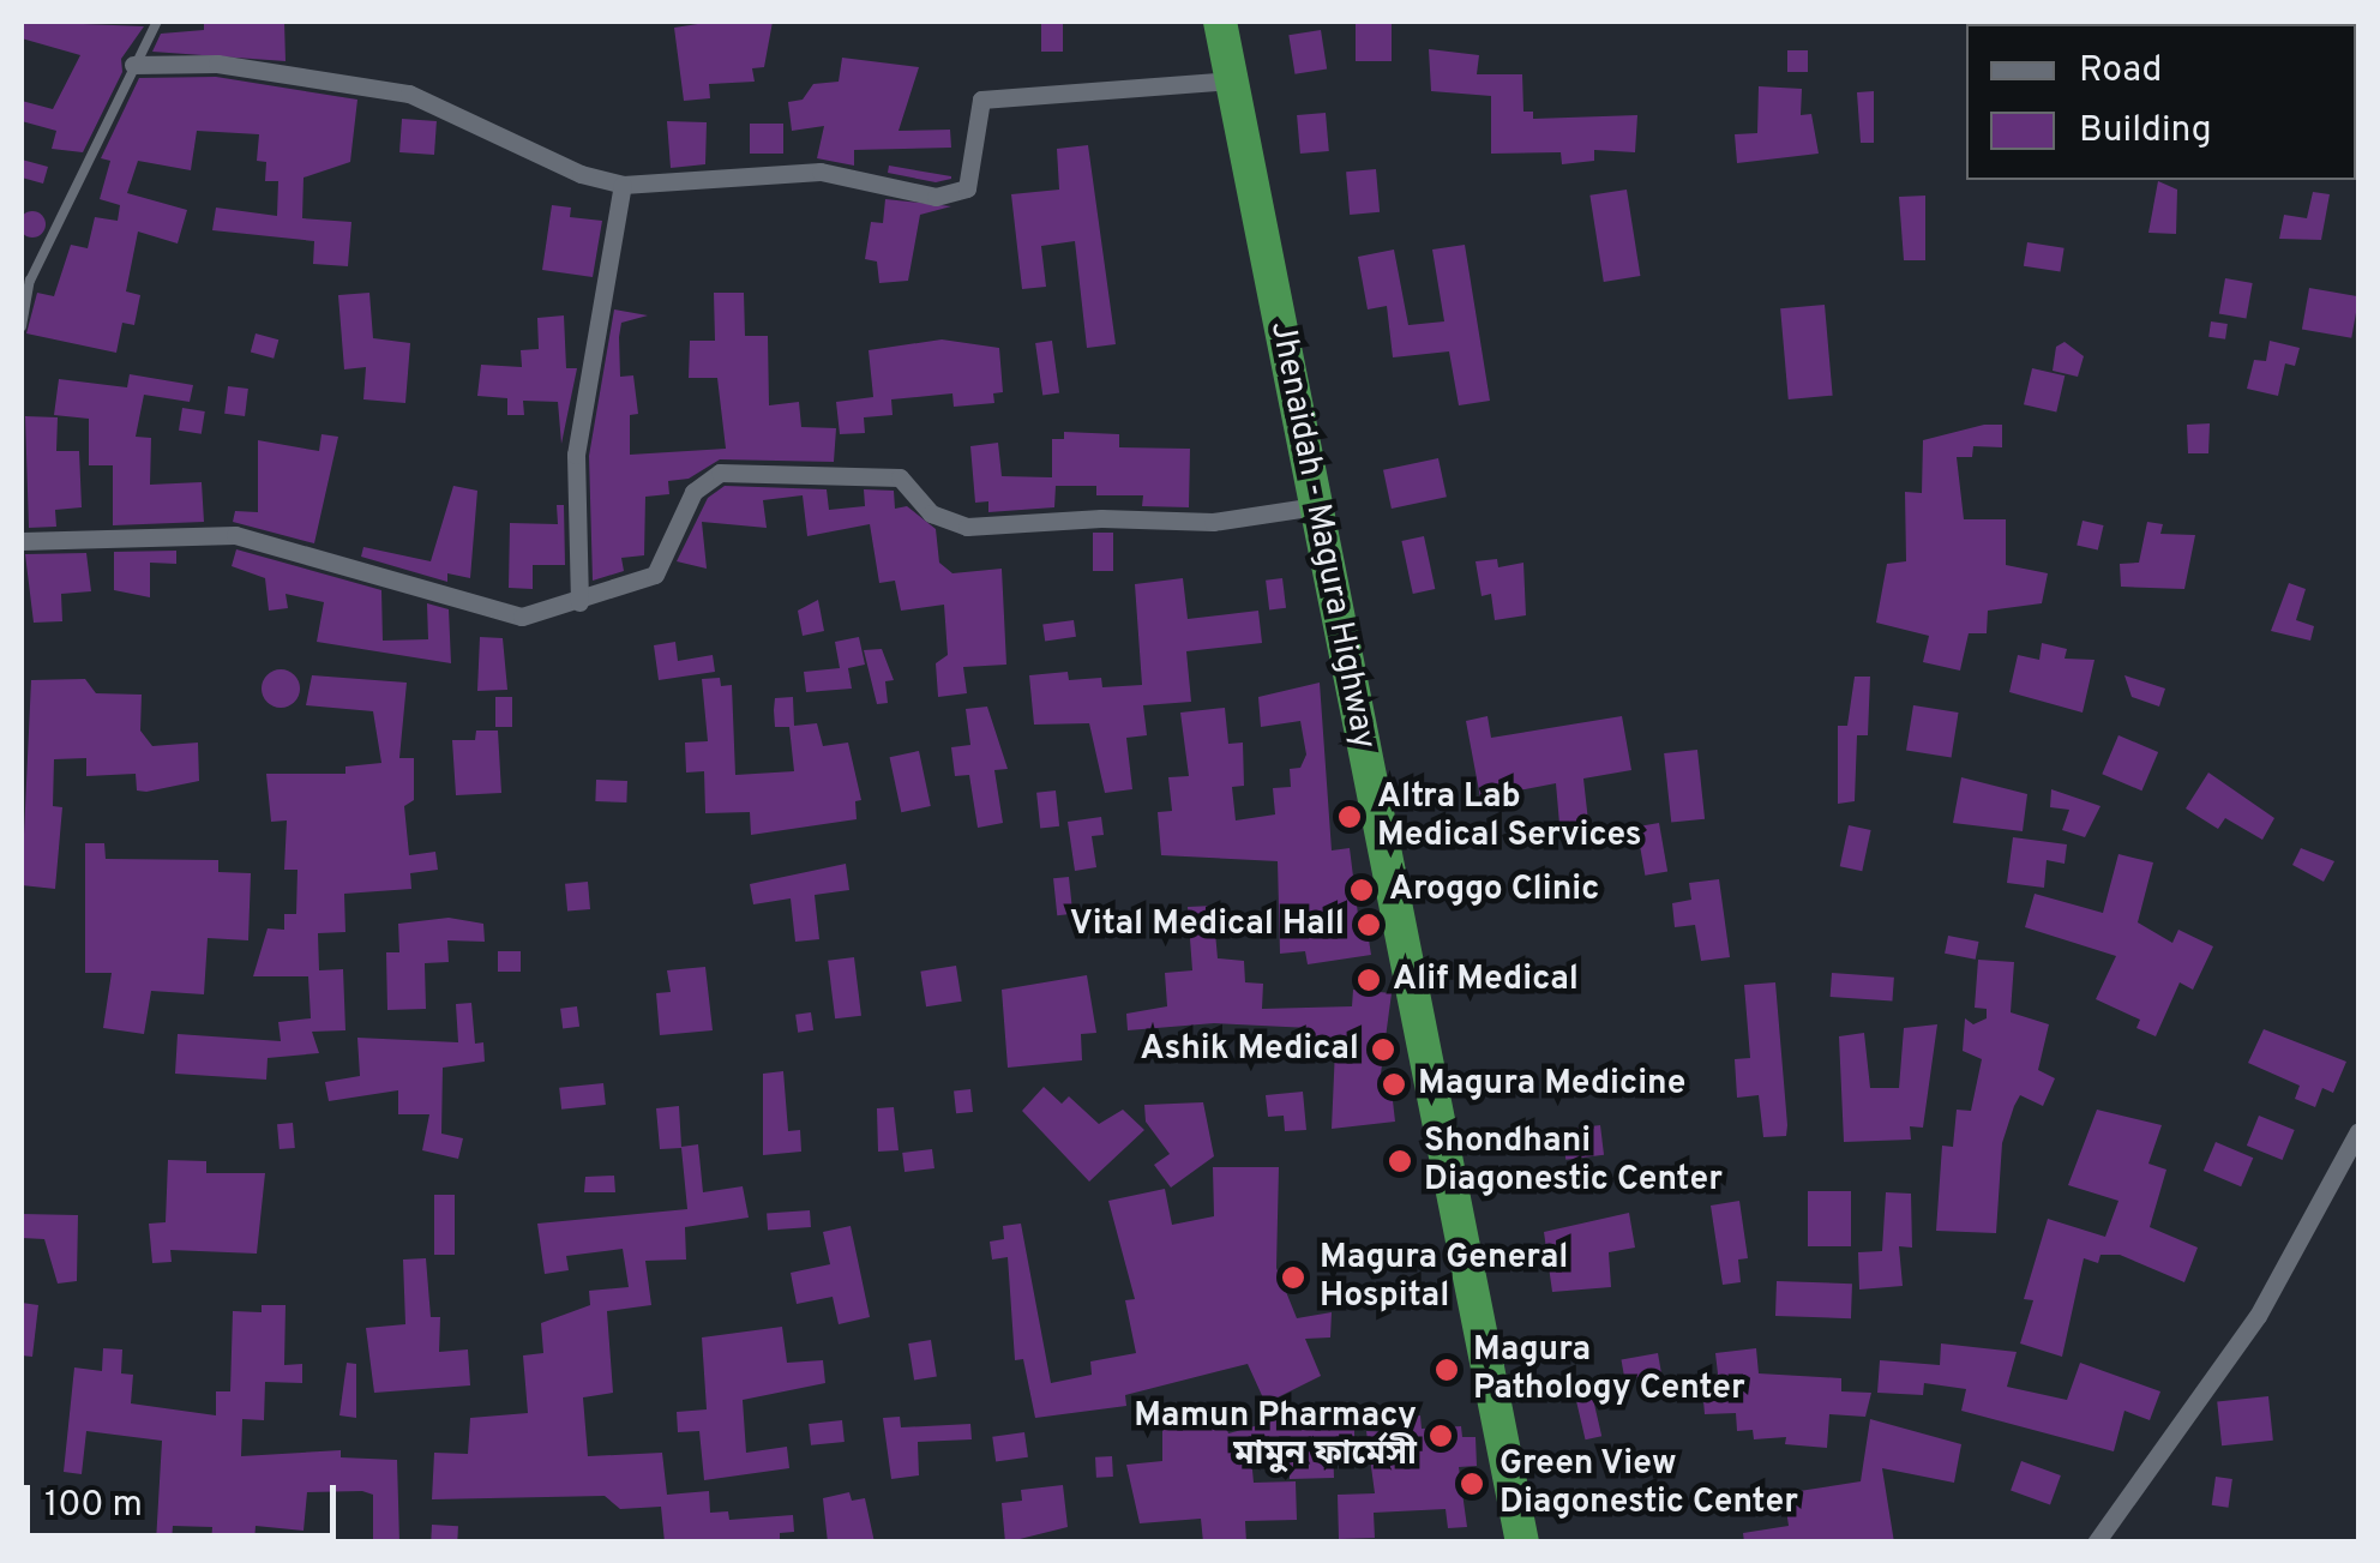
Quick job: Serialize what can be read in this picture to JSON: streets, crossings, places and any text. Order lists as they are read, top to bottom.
{
  "streets": {
    "highway": ["Jhenaidah - Magura Highway"]
  },
  "places": [
    "Altra Lab Medical Services",
    "Aroggo Clinic",
    "Vital Medical Hall",
    "Alif Medical",
    "Ashik Medical",
    "Magura Medicine",
    "Shondhani Diagonestic Center",
    "Magura General Hospital",
    "Magura Pathology Center",
    "Mamun Pharmacy মামুন ফার্মেসী",
    "Green View Diagonestic Center"
  ],
  "legend": ["Road", "Building"],
  "scale_bar": "100 m"
}
